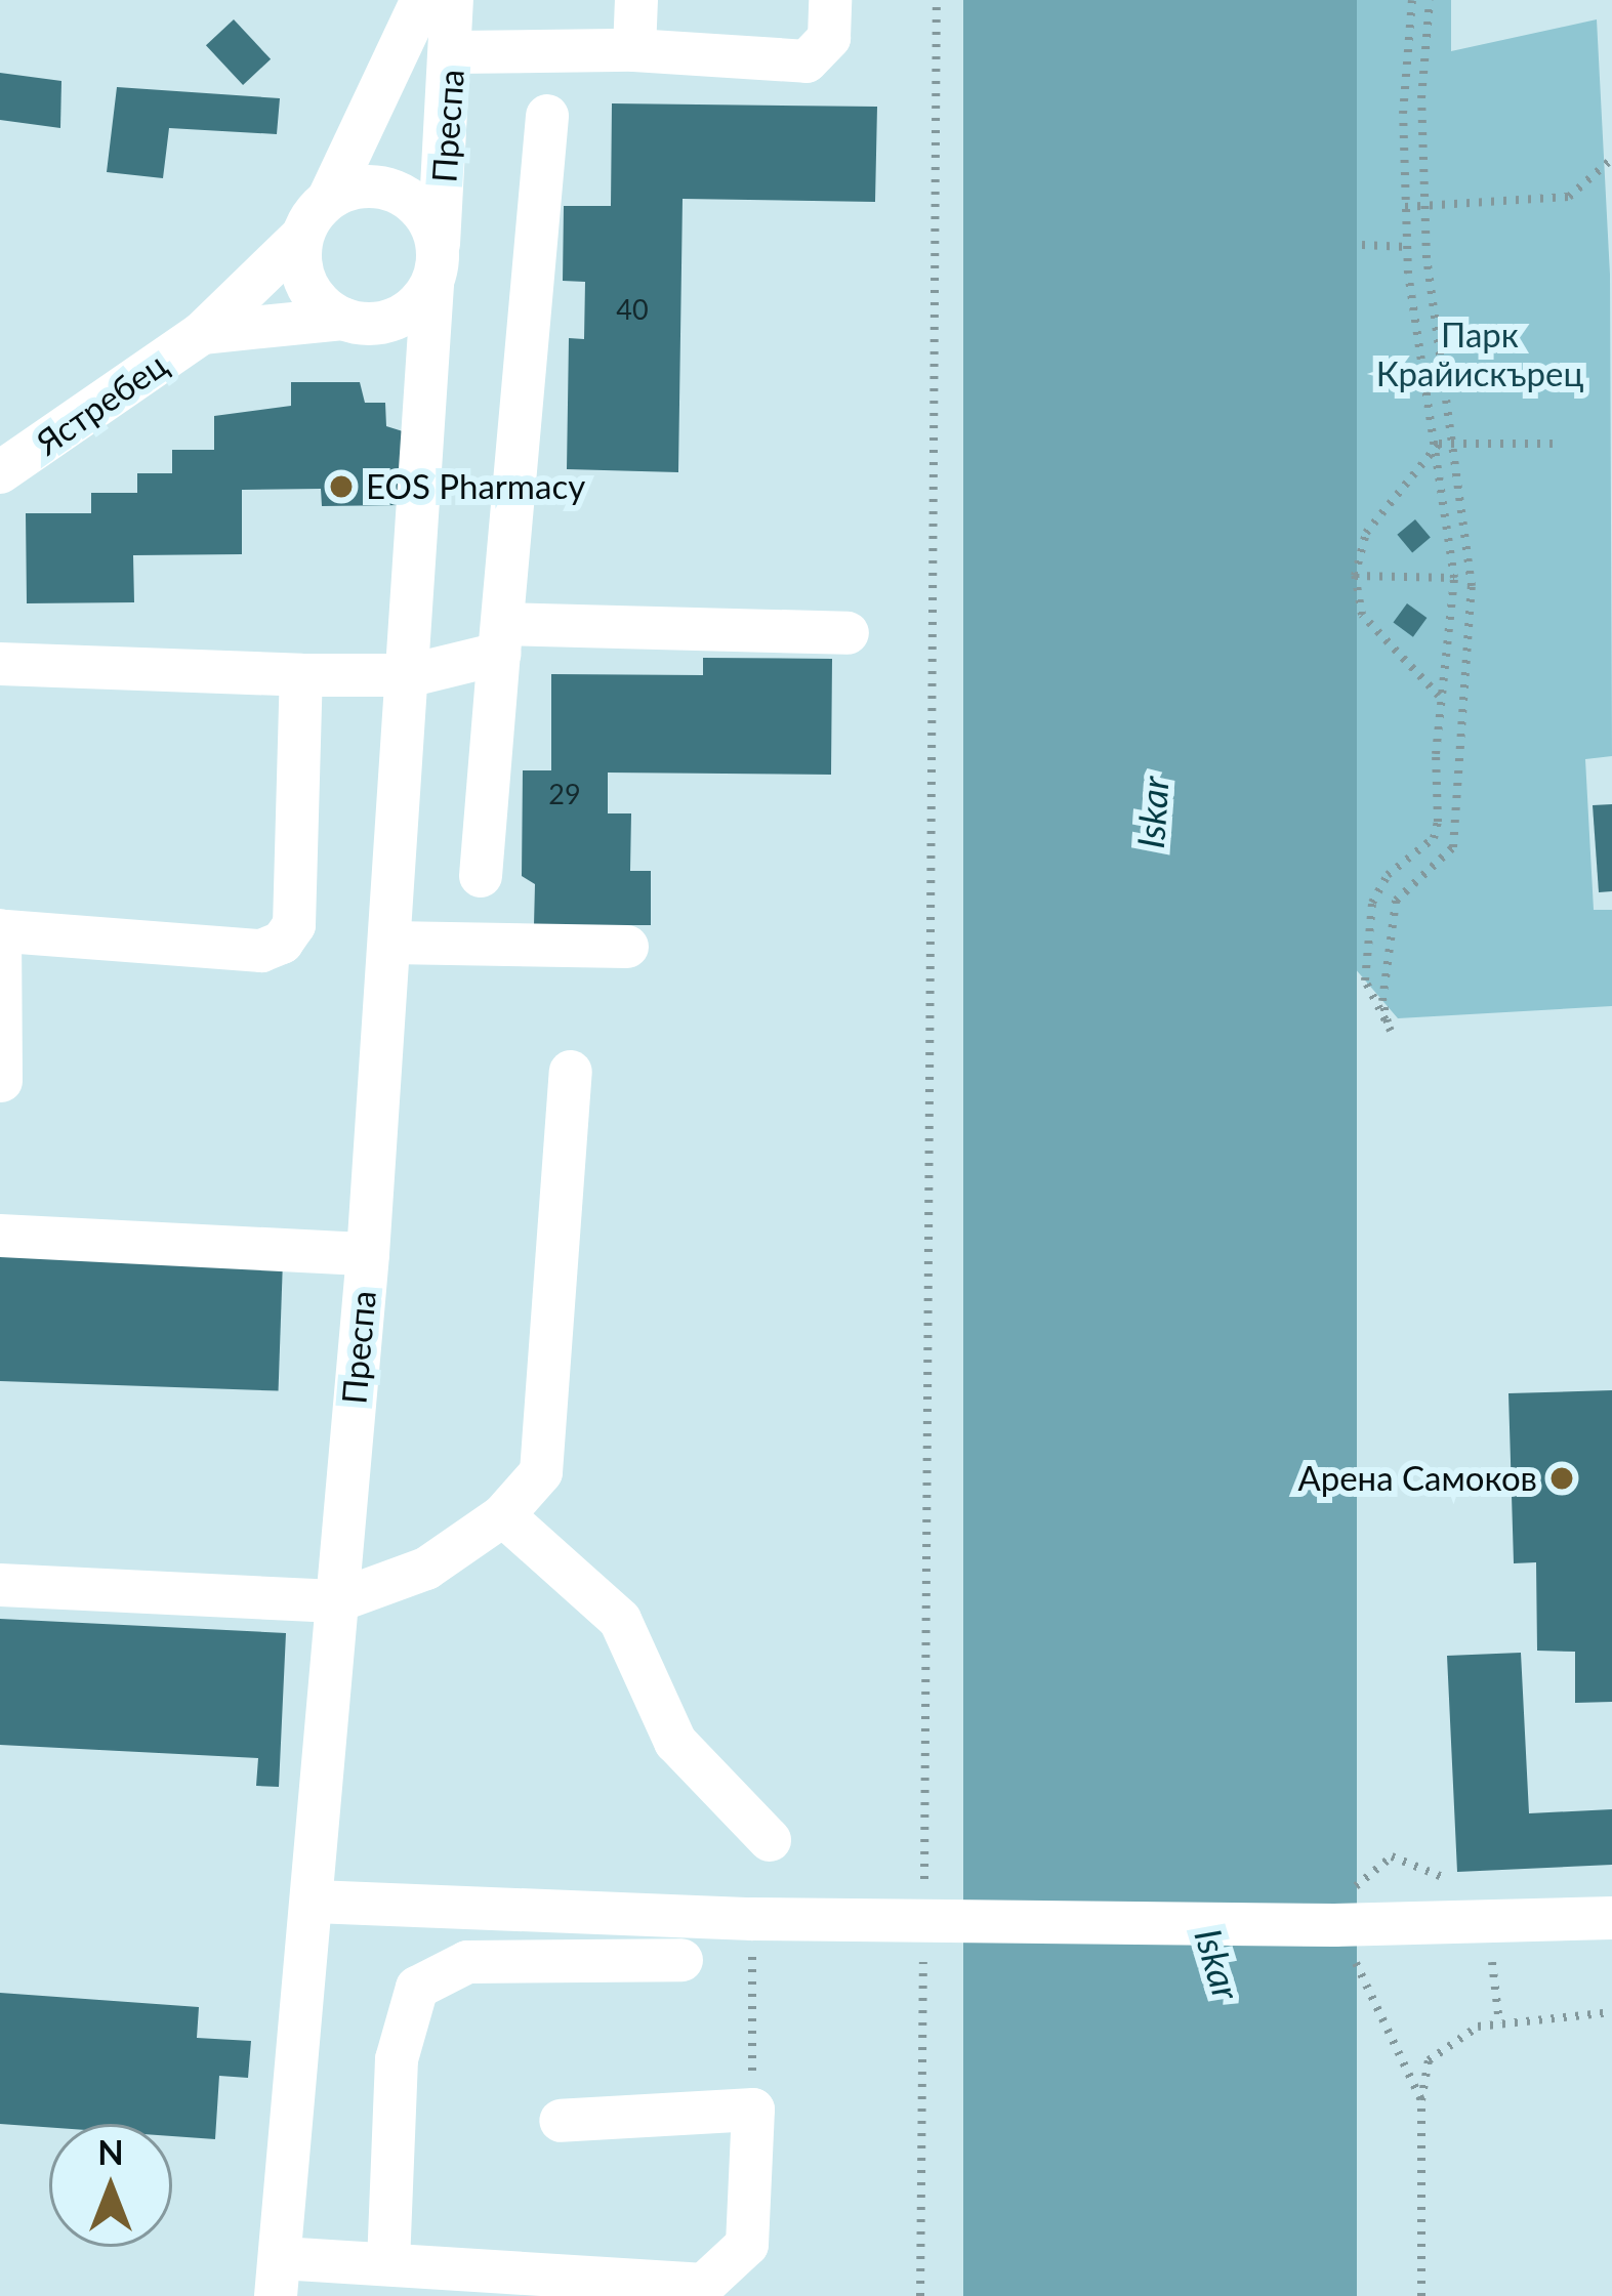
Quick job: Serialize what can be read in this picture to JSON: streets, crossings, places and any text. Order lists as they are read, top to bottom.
{
  "streets": {
    "street": ["Преспа", "Ястребец"]
  },
  "crossings": [
    ["Преспа", "Ястребец"]
  ],
  "water": ["Iskar"],
  "parks": ["Парк Крайискърец"],
  "places": ["EOS Pharmacy", "Арена Самоков"],
  "house_numbers": ["40", "29"],
  "north": "top"
}
